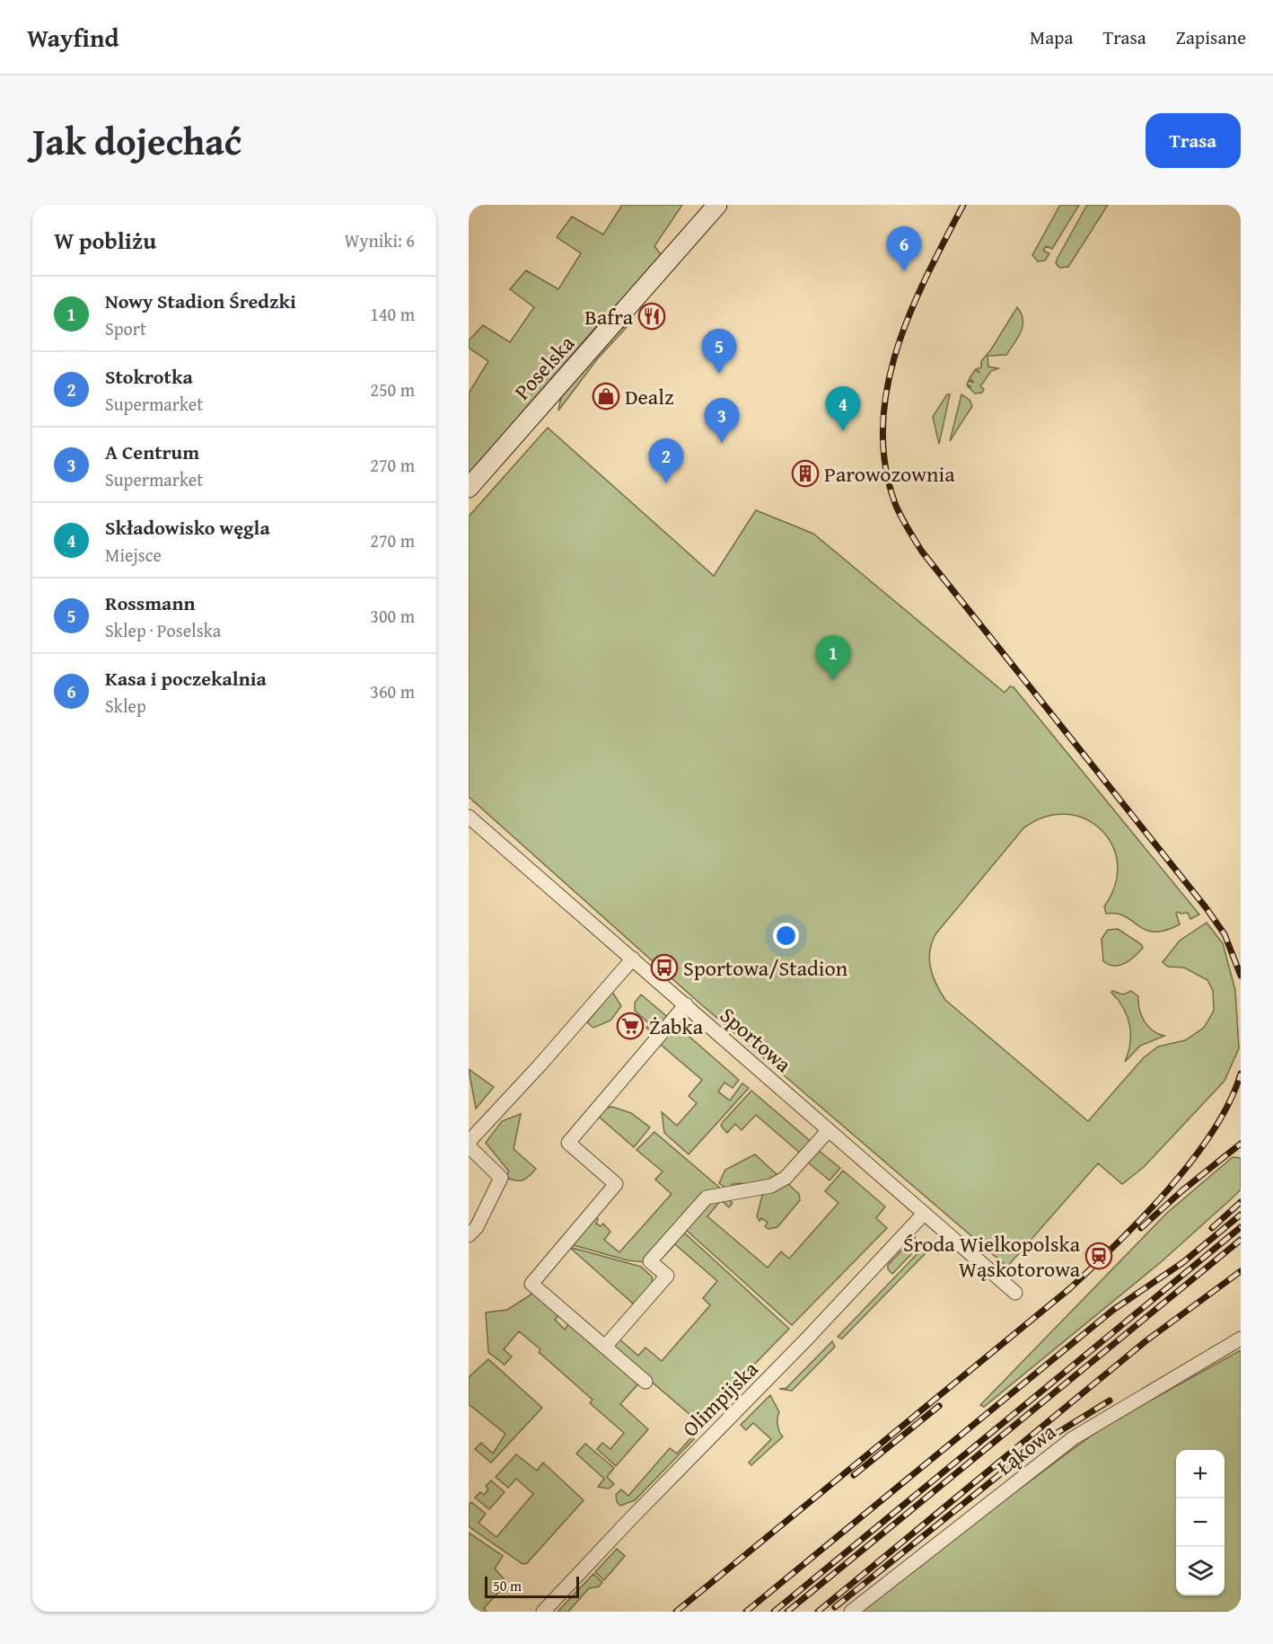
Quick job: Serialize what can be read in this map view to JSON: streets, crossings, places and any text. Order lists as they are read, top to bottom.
{
  "streets": {
    "street": [
      "Poselska",
      "Sportowa",
      "Olimpijska",
      "Łąkowa"
    ]
  },
  "crossings": [
    ["Sportowa", "Olimpijska"]
  ],
  "places": {
    "restaurant": ["Bafra"],
    "shop": ["Dealz"],
    "building": ["Parowozownia"],
    "bus stop": ["Sportowa/Stadion"],
    "supermarket": ["Żabka"],
    "station": ["Środa Wielkopolska Wąskotorowa"]
  },
  "scale_bar": "50 m",
  "page": {
    "header": "Wayfind",
    "nav": ["Mapa", "Trasa", "Zapisane"],
    "title": "Jak dojechać",
    "buttons": "Trasa",
    "heading": ["W pobliżu", "Wyniki: 6"],
    "pins": [
      "6",
      "5",
      "4",
      "3",
      "2",
      "1"
    ],
    "list": [
      {
        "mark": "1",
        "name": "Nowy Stadion Średzki",
        "note": "Sport",
        "value": "140 m"
      },
      {
        "mark": "2",
        "name": "Stokrotka",
        "note": "Supermarket",
        "value": "250 m"
      },
      {
        "mark": "3",
        "name": "A Centrum",
        "note": "Supermarket",
        "value": "270 m"
      },
      {
        "mark": "4",
        "name": "Składowisko węgla",
        "note": "Miejsce",
        "value": "270 m"
      },
      {
        "mark": "5",
        "name": "Rossmann",
        "note": "Sklep · Poselska",
        "value": "300 m"
      },
      {
        "mark": "6",
        "name": "Kasa i poczekalnia",
        "note": "Sklep",
        "value": "360 m"
      }
    ],
    "map_buttons": ["+", "−"],
    "scale": "50 m"
  }
}
